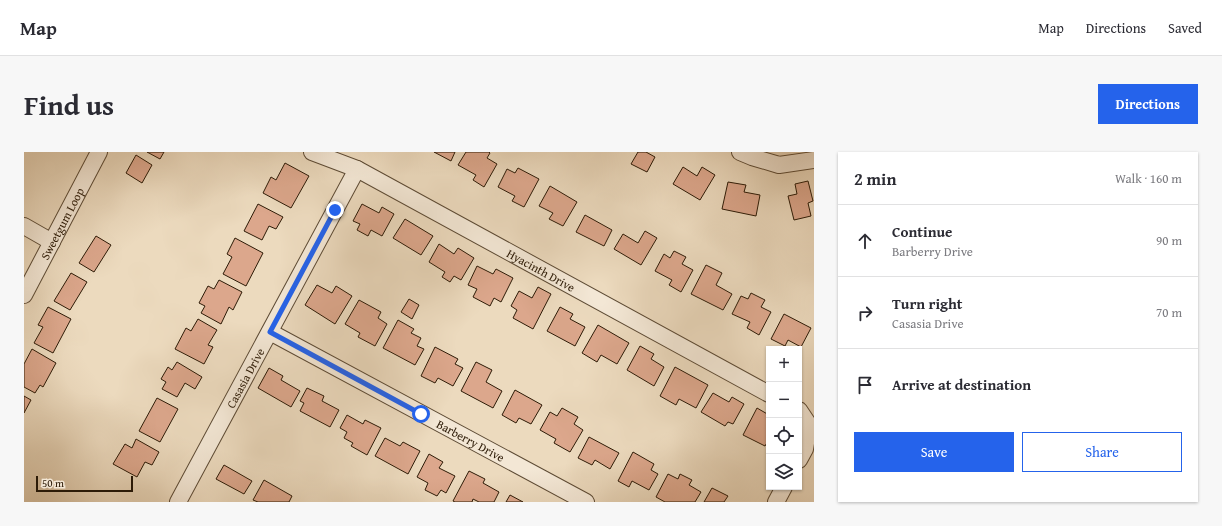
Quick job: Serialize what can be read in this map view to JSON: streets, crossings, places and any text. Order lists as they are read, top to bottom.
{
  "streets": {
    "street": [
      "Sweetgum Loop",
      "Hyacinth Drive",
      "Casasia Drive",
      "Barberry Drive"
    ]
  },
  "crossings": [
    ["Hyacinth Drive", "Casasia Drive"],
    ["Casasia Drive", "Barberry Drive"]
  ],
  "scale_bar": "50 m",
  "page": {
    "header": "Map",
    "nav": ["Map", "Directions", "Saved"],
    "title": "Find us",
    "buttons": [
      "Directions",
      ["Save", "Share"]
    ],
    "heading": ["2 min", "Walk · 160 m"],
    "list": [
      ["Continue", "Barberry Drive", "90 m"],
      ["Turn right", "Casasia Drive", "70 m"],
      "Arrive at destination"
    ],
    "map_buttons": ["+", "−"],
    "scale": "50 m"
  }
}
